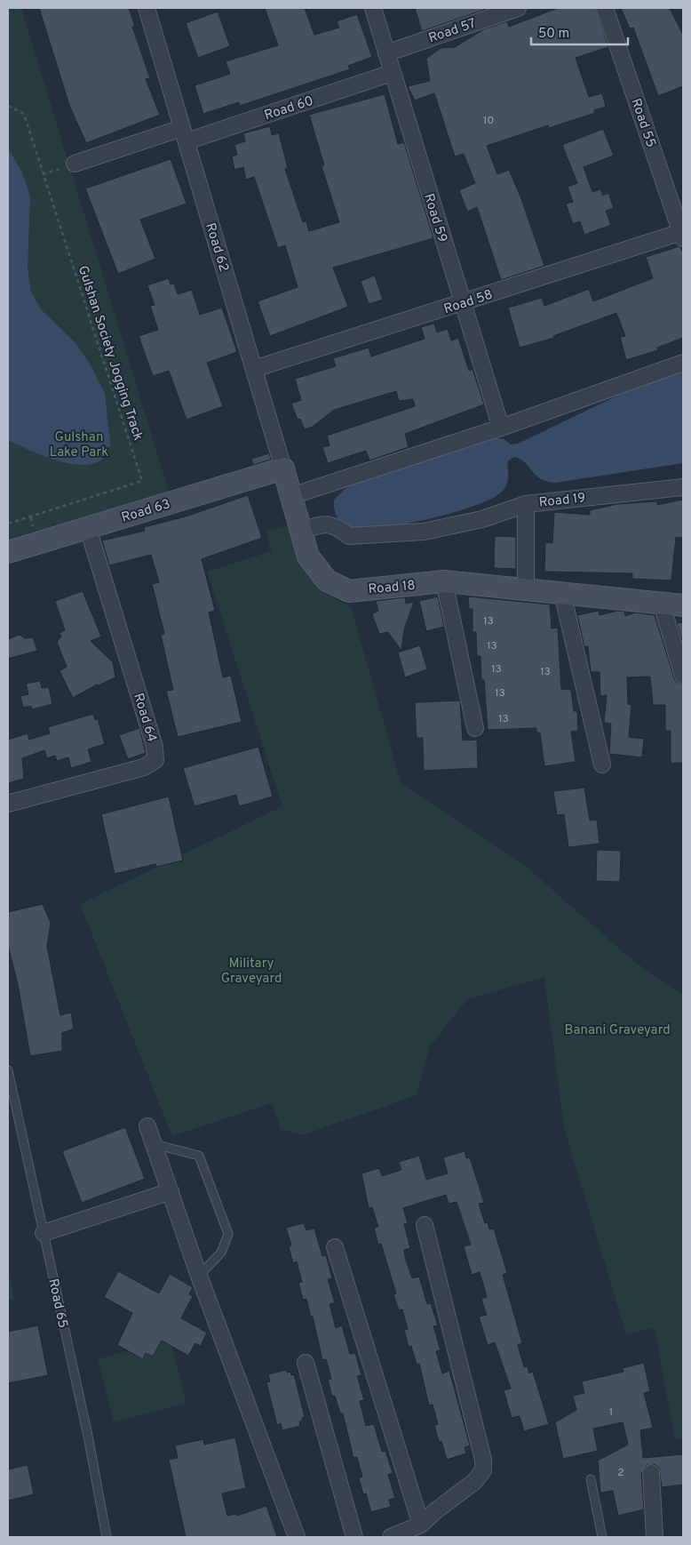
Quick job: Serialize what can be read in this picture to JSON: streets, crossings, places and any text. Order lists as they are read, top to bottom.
{
  "streets": {
    "street": [
      "Road 57",
      "Road 60",
      "Road 55",
      "Road 59",
      "Road 62",
      "Road 58",
      "Road 19",
      "Road 63",
      "Road 18",
      "Road 64"
    ],
    "lane": ["Road 65"],
    "path": ["Gulshan Society Jogging Track"]
  },
  "crossings": [
    ["Road 57", "Road 59"],
    ["Road 60", "Road 59"],
    ["Road 60", "Road 62"],
    ["Road 55", "Road 58"],
    ["Road 59", "Road 58"],
    ["Road 62", "Road 58"],
    ["Road 62", "Road 63"],
    ["Road 62", "Road 18"],
    ["Road 19", "Road 18"],
    ["Road 63", "Road 18"],
    ["Road 63", "Road 64"]
  ],
  "parks": ["Gulshan Lake Park", "Military Graveyard", "Banani Graveyard"],
  "house_numbers": [
    "10",
    "13",
    "13",
    "13",
    "13",
    "13",
    "13",
    "1",
    "2"
  ],
  "scale_bar": "50 m"
}
